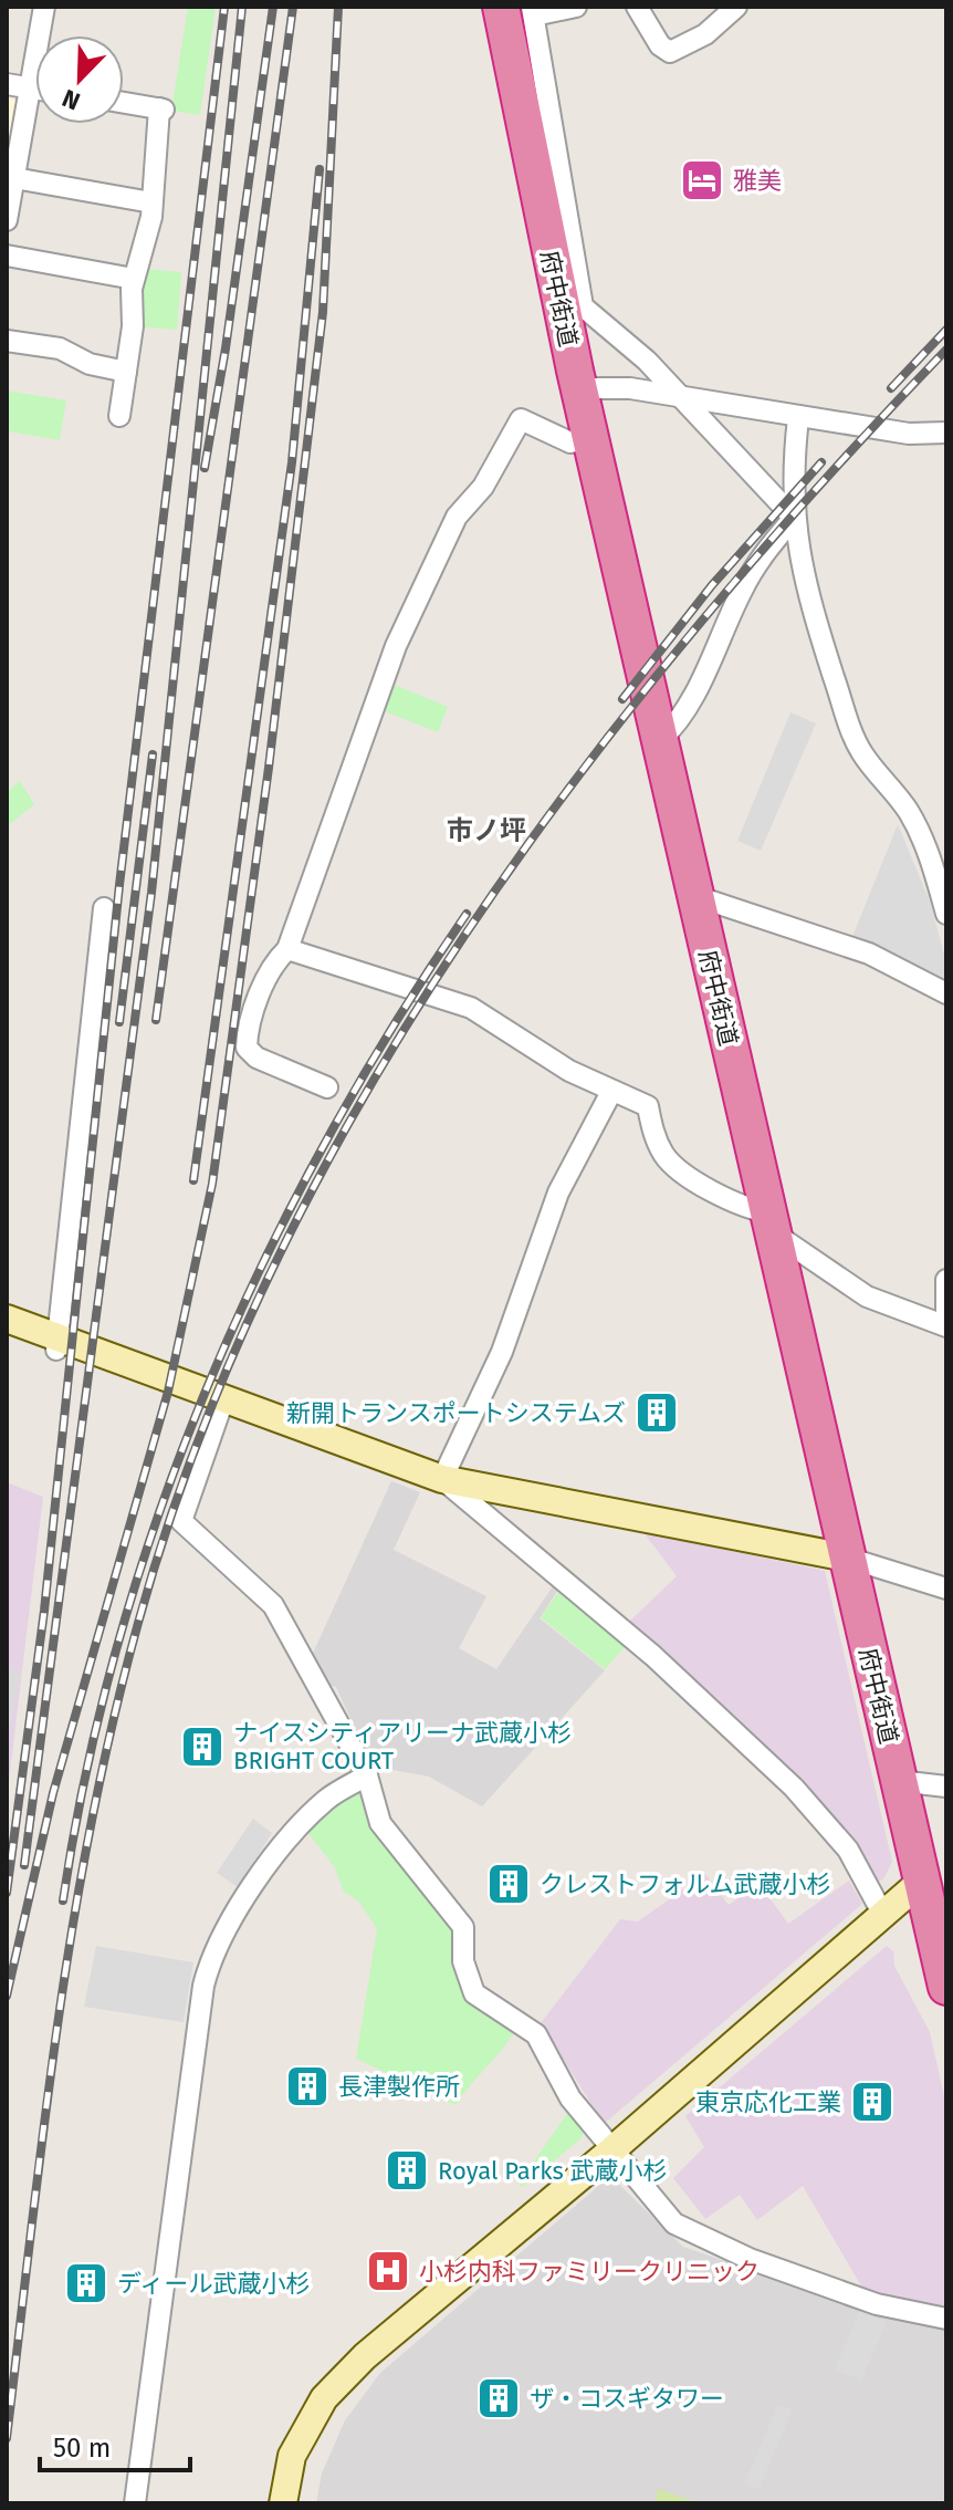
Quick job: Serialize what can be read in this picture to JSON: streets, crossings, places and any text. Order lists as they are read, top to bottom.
{
  "streets": {
    "highway": ["府中街道"]
  },
  "districts": ["市ノ坪"],
  "places": {
    "hotel": ["雅美"],
    "building": [
      "新開トランスポートシステムズ",
      "ナイスシティアリーナ武蔵小杉 BRIGHT COURT",
      "クレストフォルム武蔵小杉",
      "長津製作所",
      "東京応化工業",
      "Royal Parks 武蔵小杉",
      "ディール武蔵小杉",
      "ザ・コスギタワー"
    ],
    "hospital": ["小杉内科ファミリークリニック"]
  },
  "scale_bar": "50 m",
  "north": "bottom left"
}
